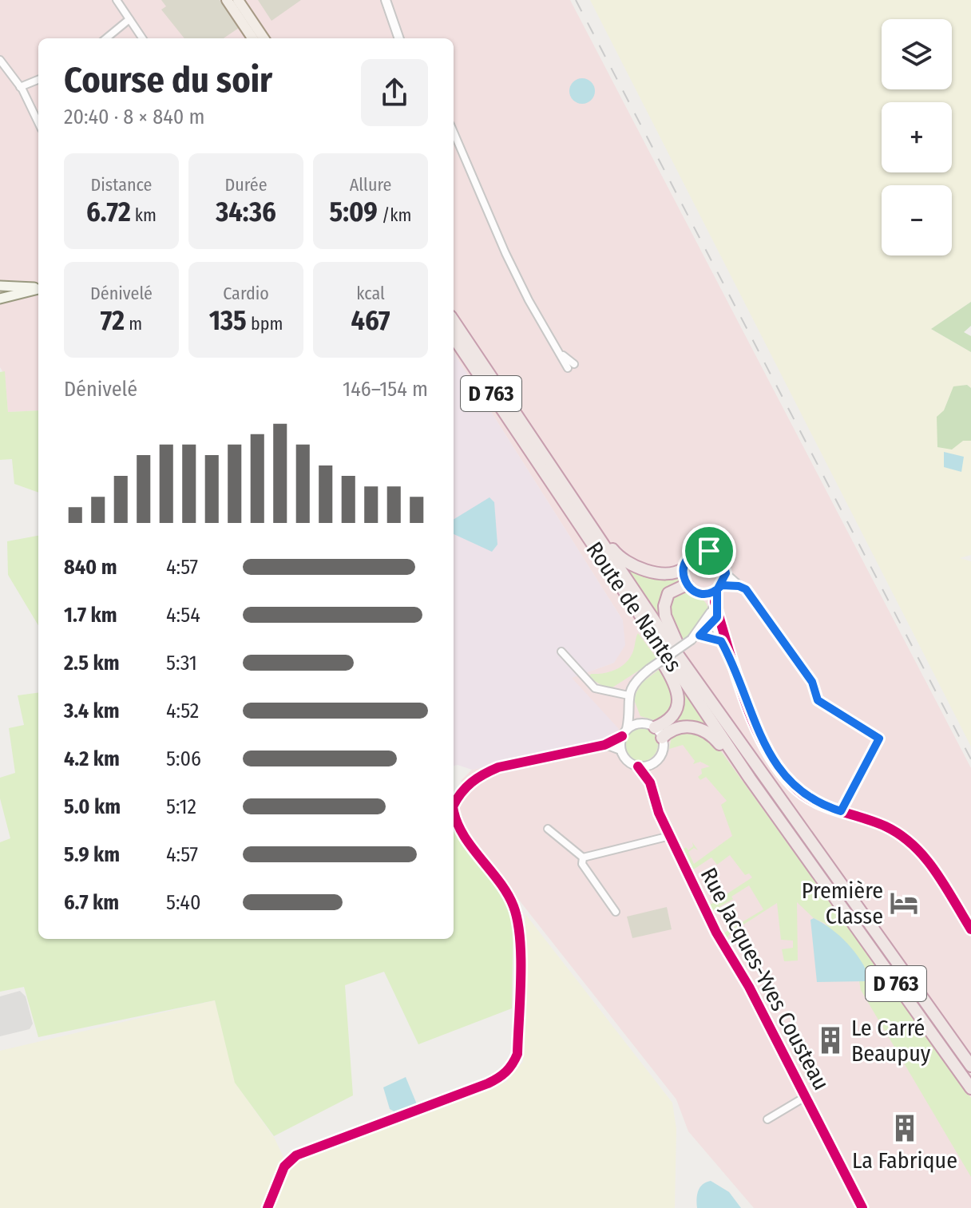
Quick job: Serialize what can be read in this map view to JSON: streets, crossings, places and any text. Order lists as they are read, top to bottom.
{
  "streets": {
    "highway": ["D 763", "Route de Nantes"],
    "street": ["Rue Jacques-Yves Cousteau"]
  },
  "places": {
    "hotel": ["Première Classe"],
    "building": ["Le Carré Beaupuy", "La Fabrique"]
  },
  "page": {
    "map_buttons": ["+", "−"],
    "heading": ["Course du soir", "20:40 · 8 × 840 m"],
    "stats": [
      ["Distance", "6.72 km"],
      ["Durée", "34:36"],
      ["Allure", "5:09 /km"],
      ["Dénivelé", "72 m"],
      ["Cardio", "135 bpm"],
      ["kcal", "467"]
    ],
    "chart": ["Dénivelé", "146–154 m"],
    "list": [
      {
        "name": "840 m",
        "note": "4:57"
      },
      {
        "name": "1.7 km",
        "note": "4:54"
      },
      {
        "name": "2.5 km",
        "note": "5:31"
      },
      {
        "name": "3.4 km",
        "note": "4:52"
      },
      {
        "name": "4.2 km",
        "note": "5:06"
      },
      {
        "name": "5.0 km",
        "note": "5:12"
      },
      {
        "name": "5.9 km",
        "note": "4:57"
      },
      {
        "name": "6.7 km",
        "note": "5:40"
      }
    ]
  }
}
